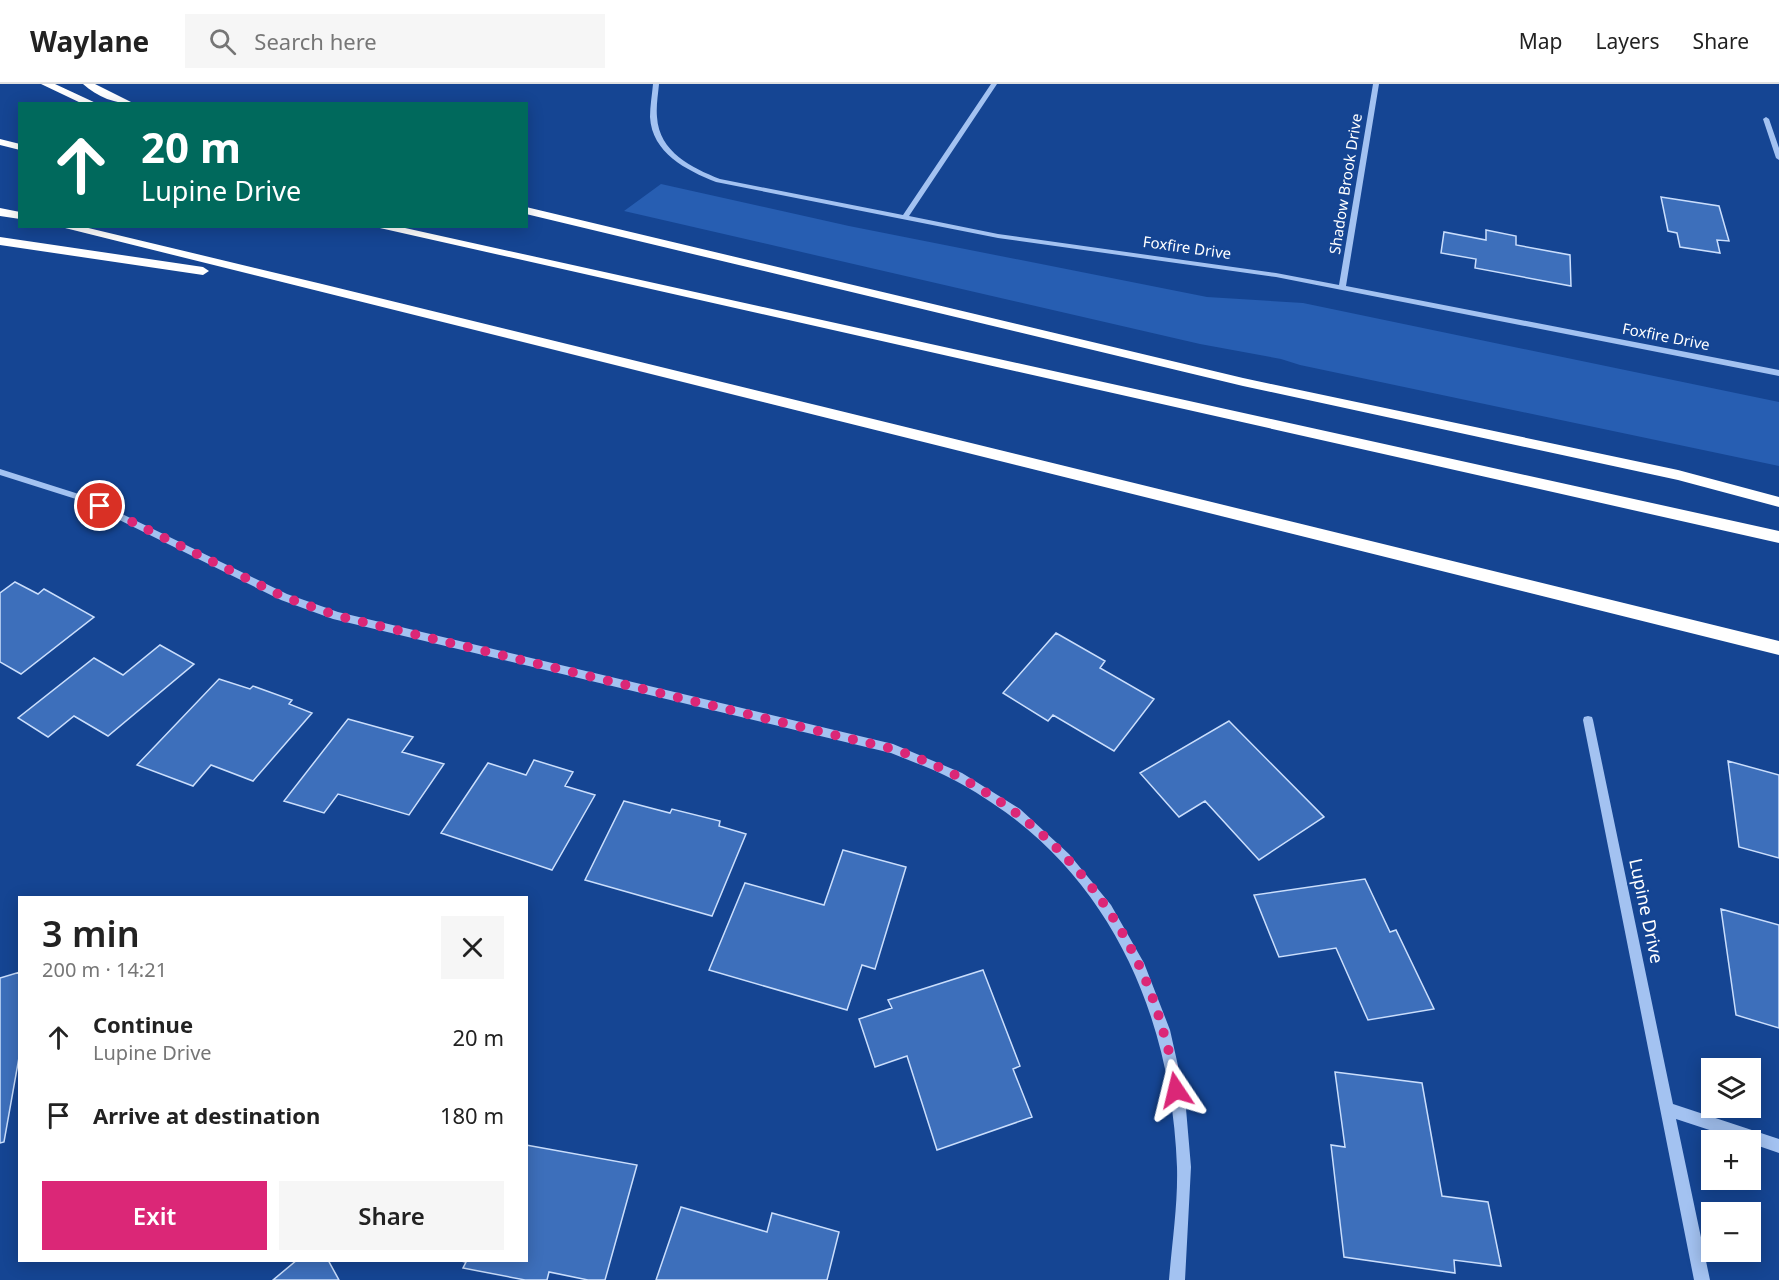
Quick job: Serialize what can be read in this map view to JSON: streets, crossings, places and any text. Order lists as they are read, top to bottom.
{
  "streets": {
    "street": ["Shadow Brook Drive", "Foxfire Drive", "Lupine Drive"]
  },
  "crossings": [
    ["Shadow Brook Drive", "Foxfire Drive"]
  ],
  "page": {
    "header": "Waylane",
    "search": "Search here",
    "nav": ["Map", "Layers", "Share"],
    "turn": ["20 m", "Lupine Drive"],
    "heading": ["3 min", "200 m · 14:21"],
    "list": [
      {
        "name": "Continue",
        "note": "Lupine Drive",
        "value": "20 m"
      },
      {
        "name": "Arrive at destination",
        "value": "180 m"
      }
    ],
    "map_buttons": ["+", "−"],
    "buttons": ["Exit", "Share"]
  }
}
